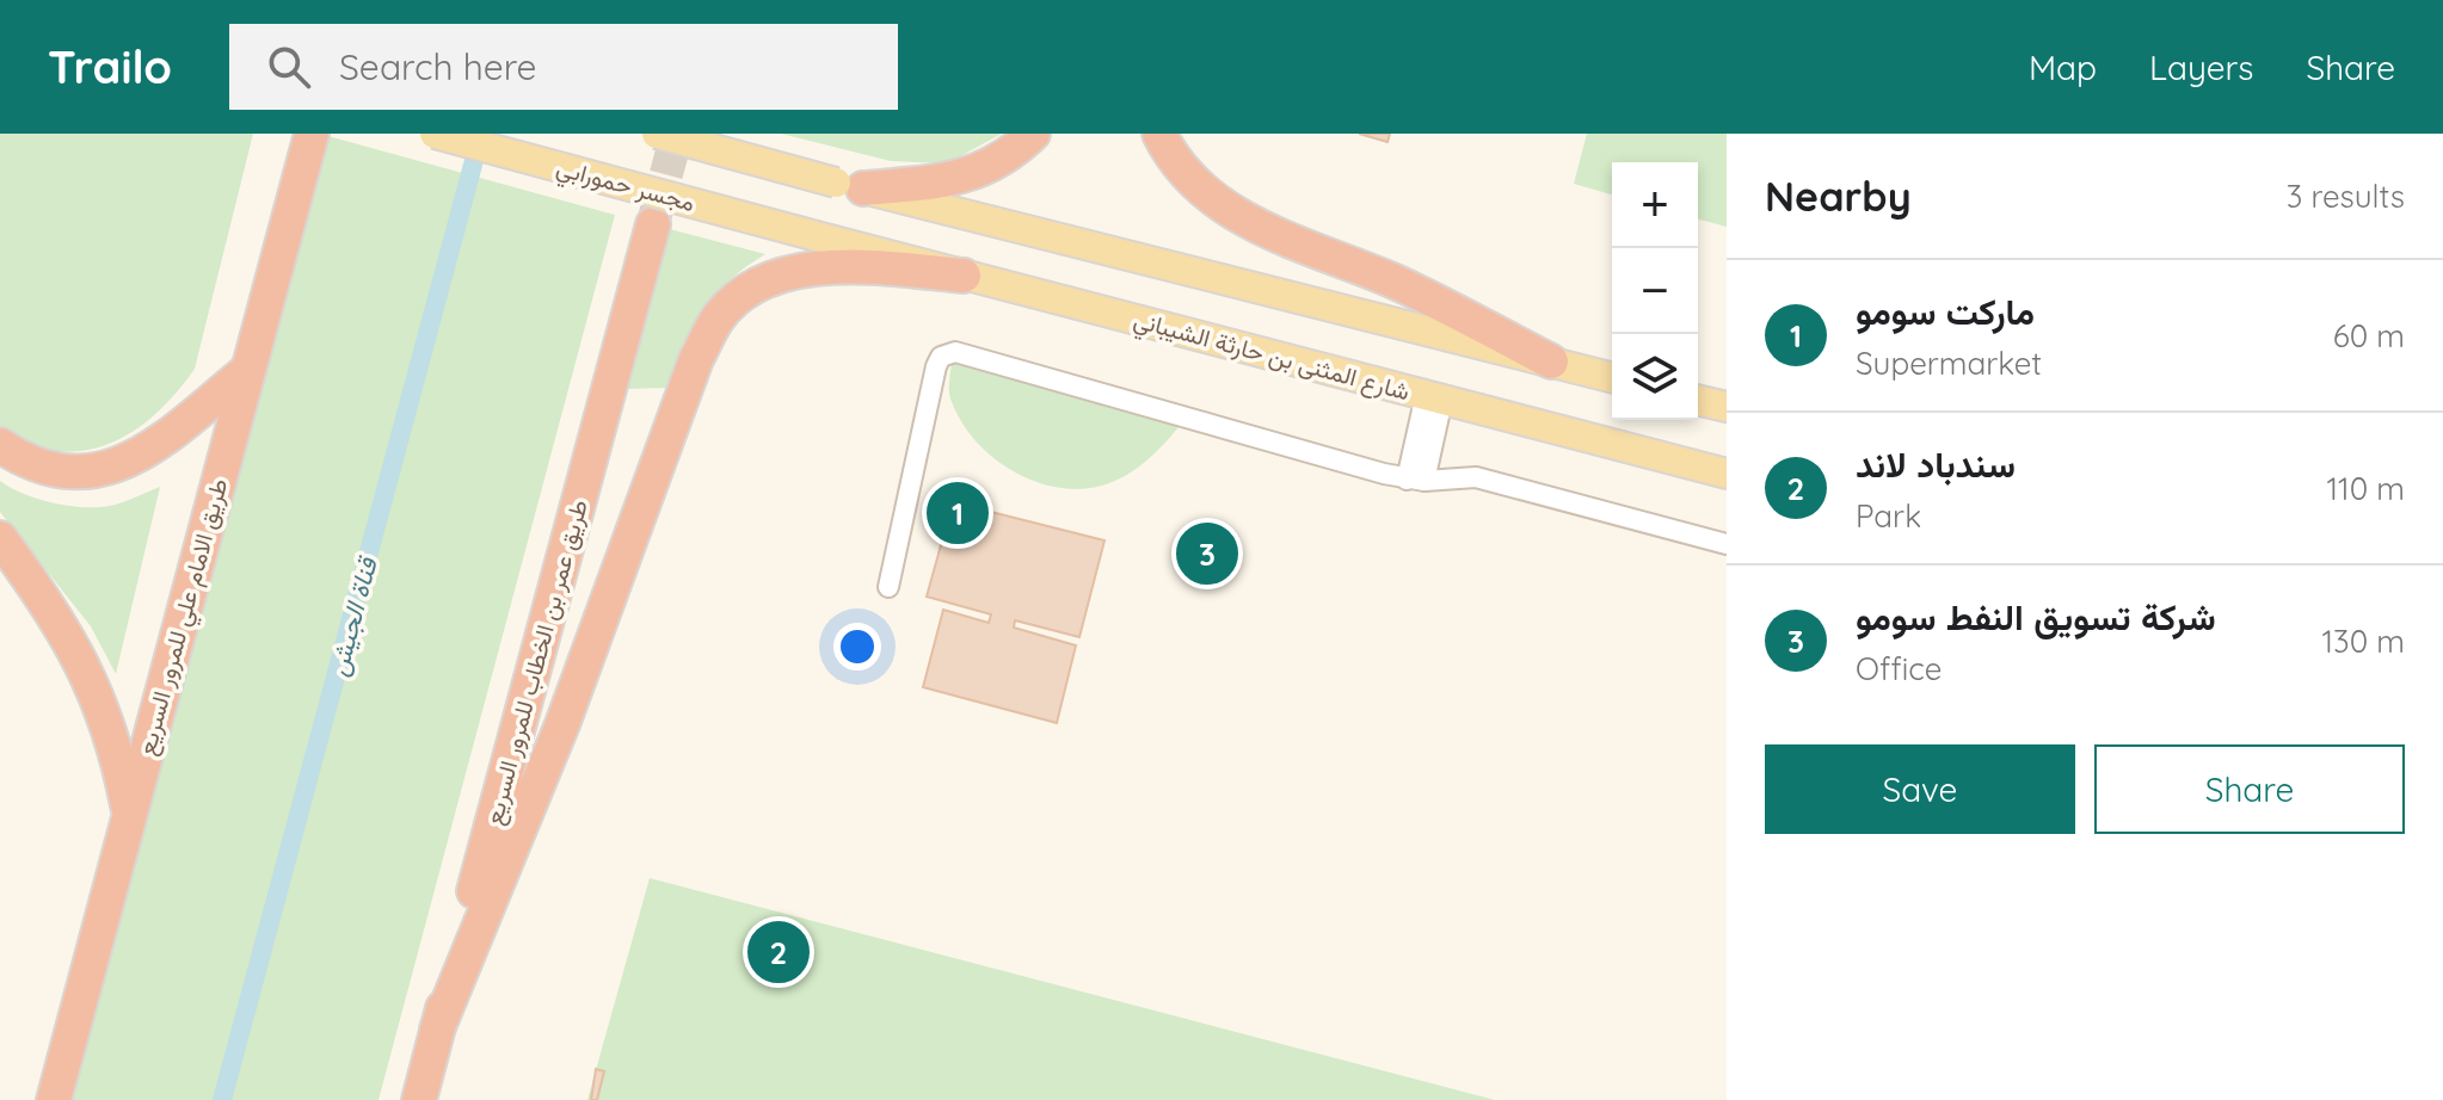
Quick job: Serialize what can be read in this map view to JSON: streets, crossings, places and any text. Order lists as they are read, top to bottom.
{
  "streets": {
    "highway": ["طريق الامام علي للمرور السريع", "طريق عمر بن الخطاب للمرور السريع"],
    "main road": ["مجسر حمورابي", "شارع المثنى بن حارثة الشيباني"]
  },
  "crossings": [
    ["مجسر حمورابي", "شارع المثنى بن حارثة الشيباني"]
  ],
  "water": ["قناة الجيش"],
  "page": {
    "header": "Trailo",
    "search": "Search here",
    "nav": ["Map", "Layers", "Share"],
    "heading": ["Nearby", "3 results"],
    "map_buttons": ["+", "−"],
    "list": [
      {
        "mark": "1",
        "name": "ماركت سومو",
        "note": "Supermarket",
        "value": "60 m"
      },
      {
        "mark": "2",
        "name": "سندباد لاند",
        "note": "Park",
        "value": "110 m"
      },
      {
        "mark": "3",
        "name": "شركة تسويق النفط سومو",
        "note": "Office",
        "value": "130 m"
      }
    ],
    "pins": ["1", "3", "2"],
    "buttons": ["Save", "Share"]
  }
}
